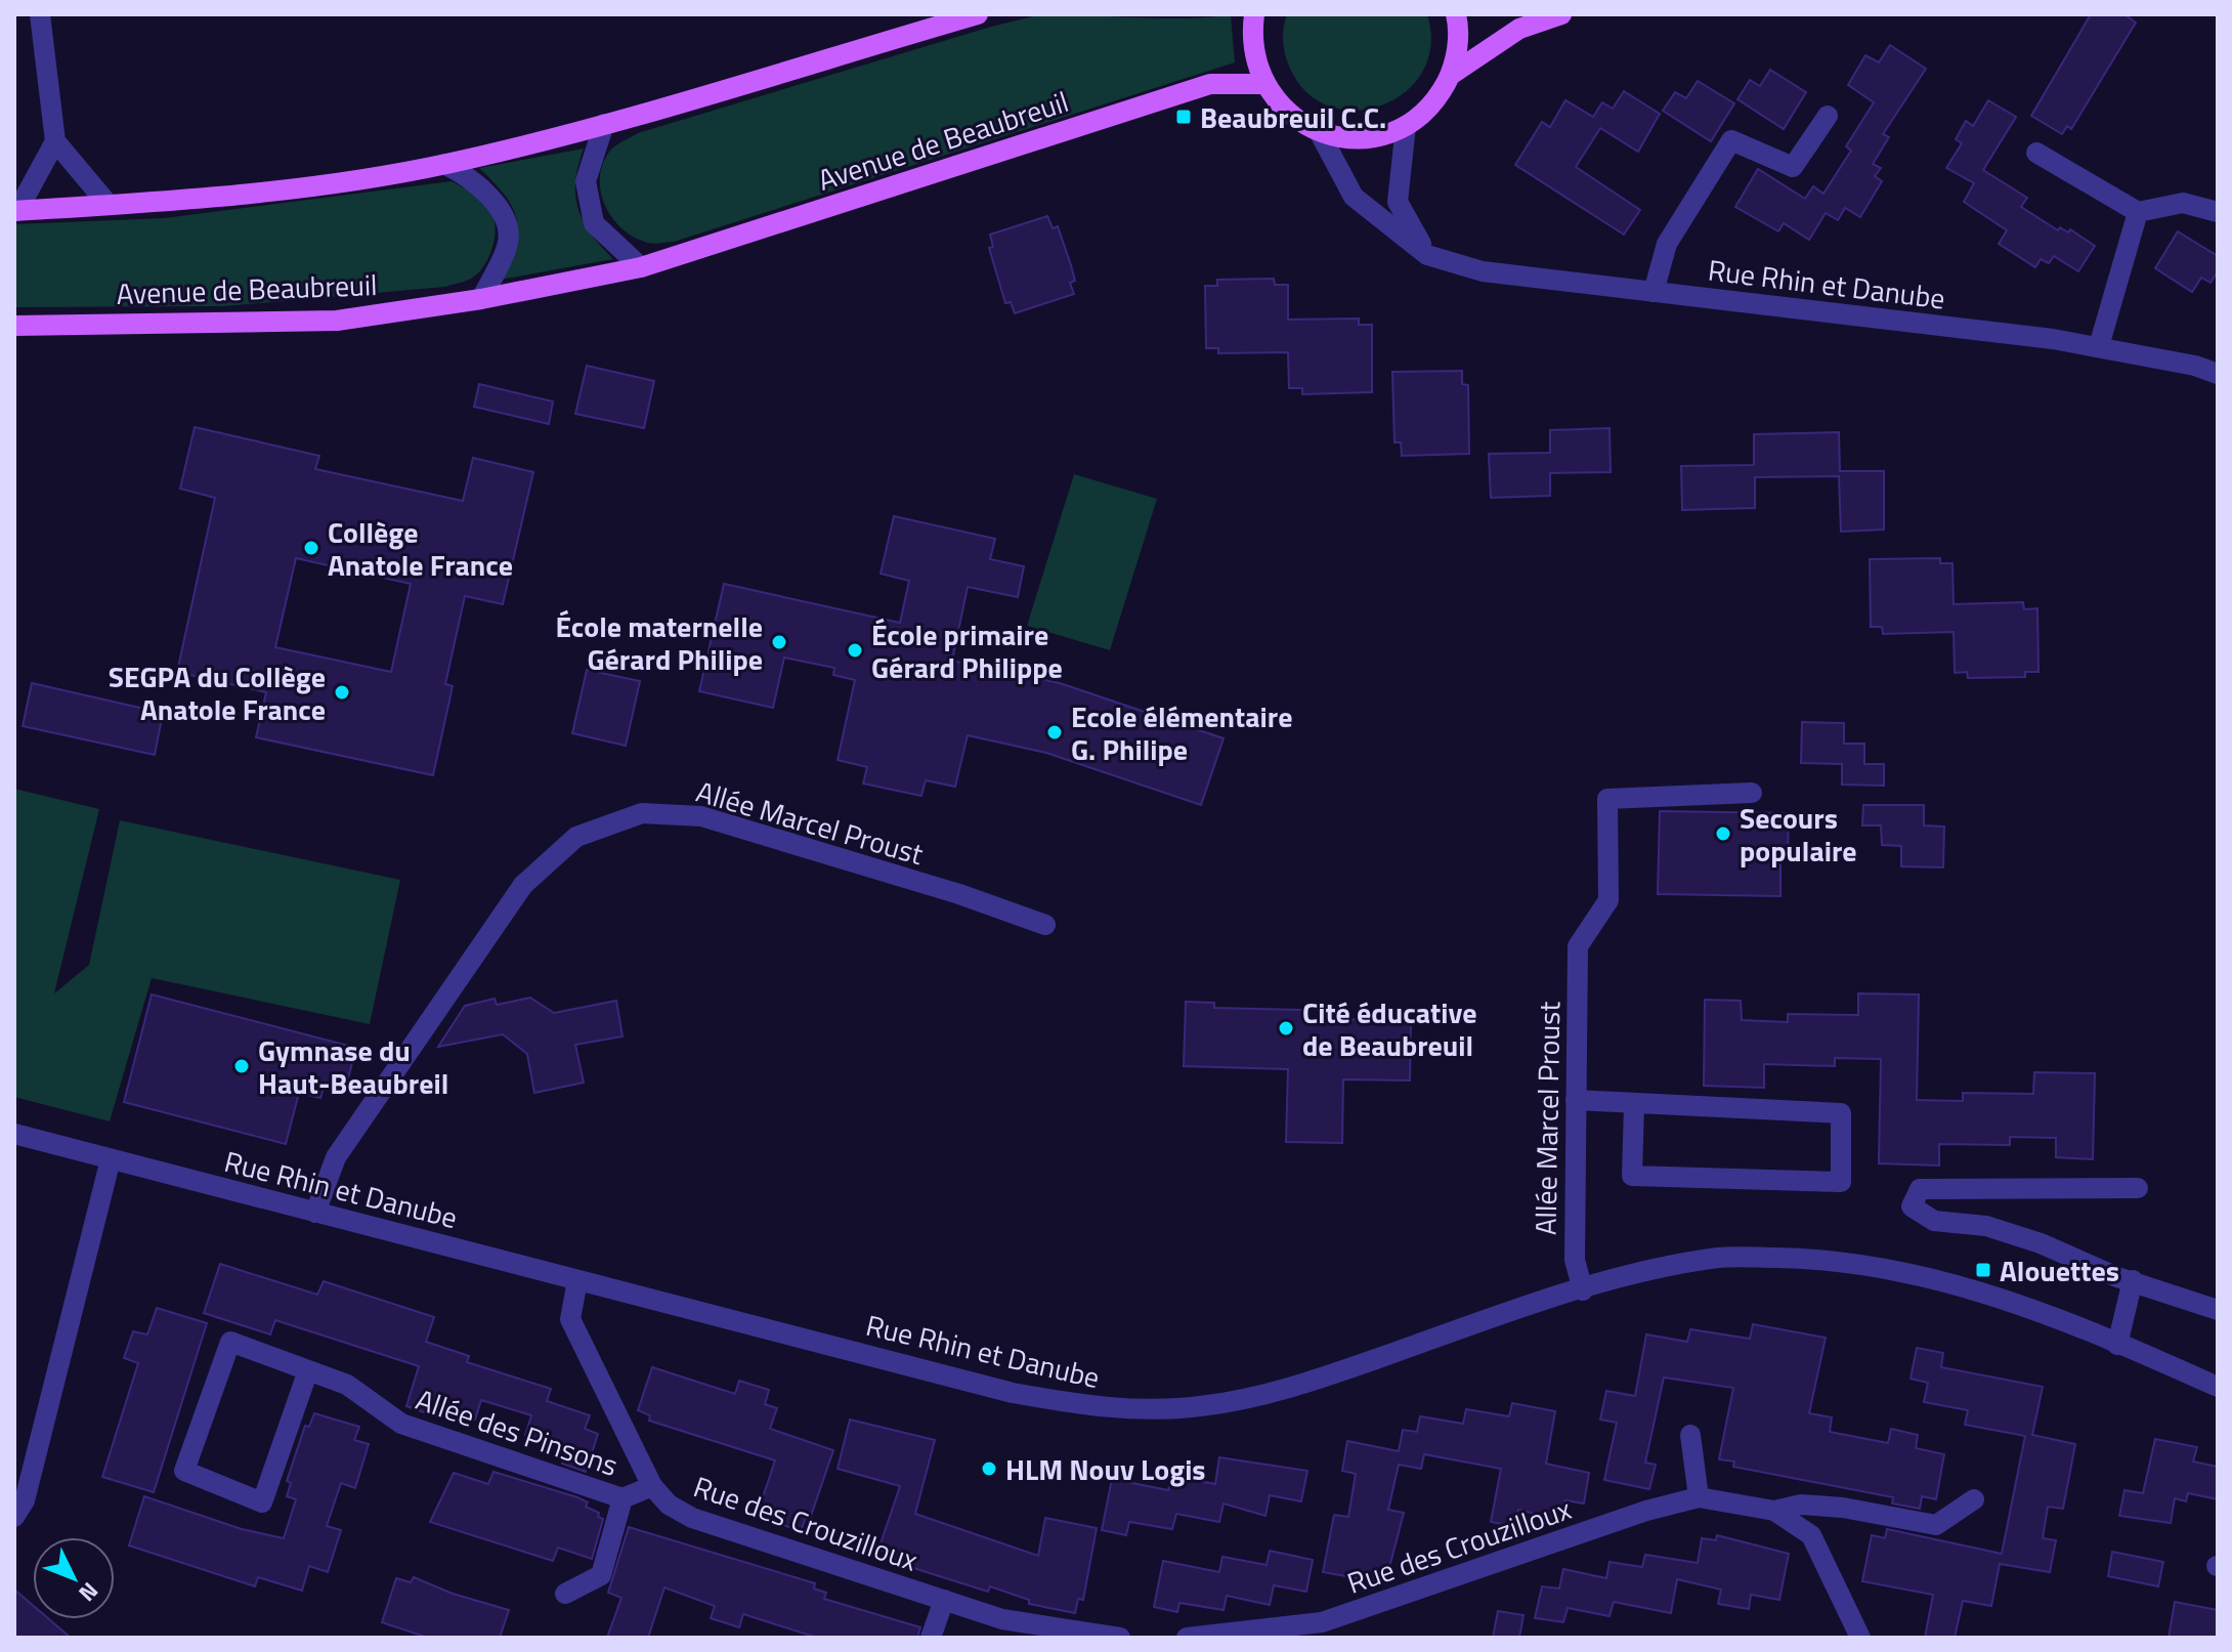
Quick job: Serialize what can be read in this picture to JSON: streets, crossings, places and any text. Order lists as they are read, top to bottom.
{
  "streets": {
    "main road": ["Avenue de Beaubreuil"],
    "street": [
      "Rue Rhin et Danube",
      "Allée Marcel Proust",
      "Allée des Pinsons",
      "Rue des Crouzilloux"
    ]
  },
  "crossings": [
    ["Rue Rhin et Danube", "Allée Marcel Proust"],
    ["Rue Rhin et Danube", "Rue des Crouzilloux"]
  ],
  "places": {
    "transit": ["Beaubreuil C.C.", "Alouettes"],
    "other": [
      "Collège Anatole France",
      "École maternelle Gérard Philipe",
      "École primaire Gérard Philippe",
      "SEGPA du Collège Anatole France",
      "Ecole élémentaire G. Philipe",
      "Secours populaire",
      "Cité éducative de Beaubreuil",
      "Gymnase du Haut-Beaubreil",
      "HLM Nouv Logis"
    ]
  },
  "north": "bottom right"
}
